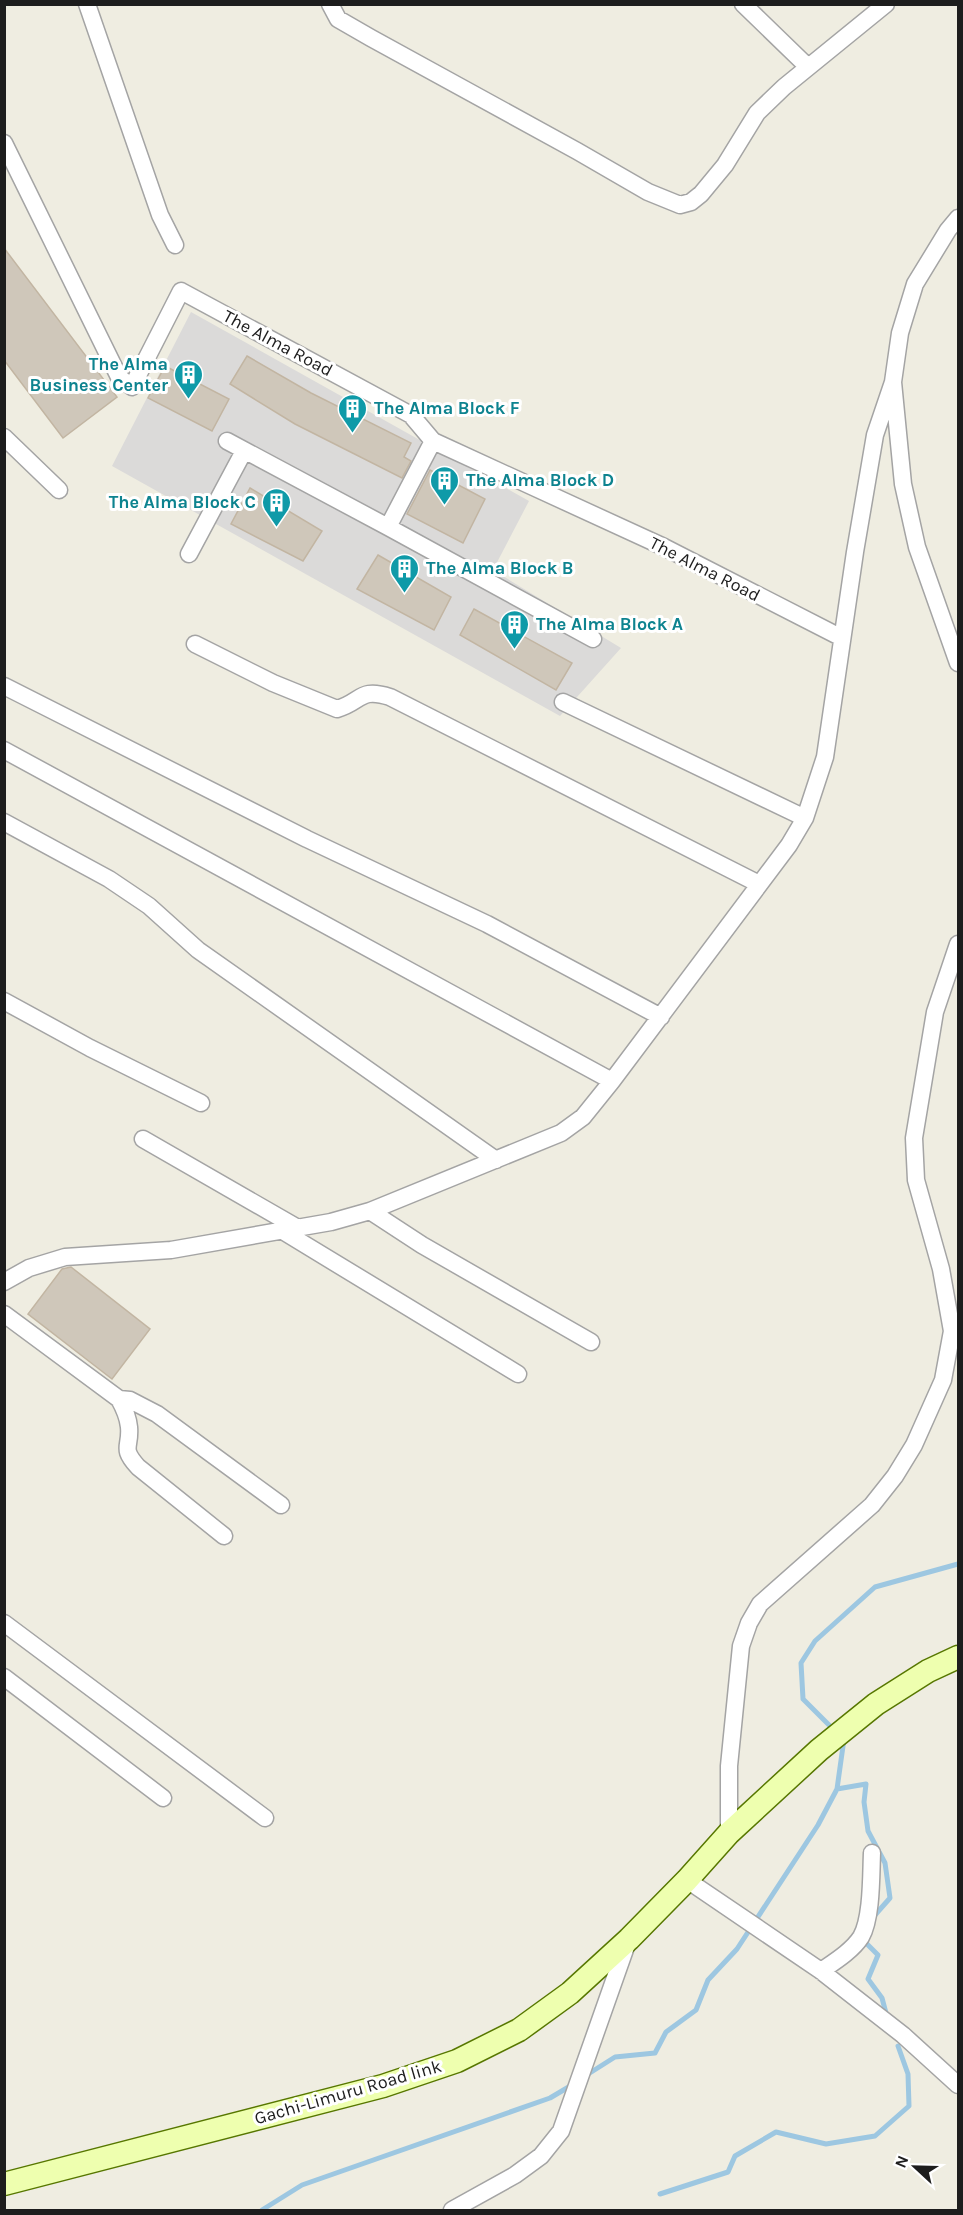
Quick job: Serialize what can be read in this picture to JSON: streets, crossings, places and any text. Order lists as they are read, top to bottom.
{
  "streets": {
    "main road": ["Gachi-Limuru Road link"],
    "street": ["The Alma Road"]
  },
  "places": {
    "building": [
      "The Alma Business Center",
      "The Alma Block F",
      "The Alma Block D",
      "The Alma Block C",
      "The Alma Block B",
      "The Alma Block A"
    ]
  },
  "north": "left"
}
